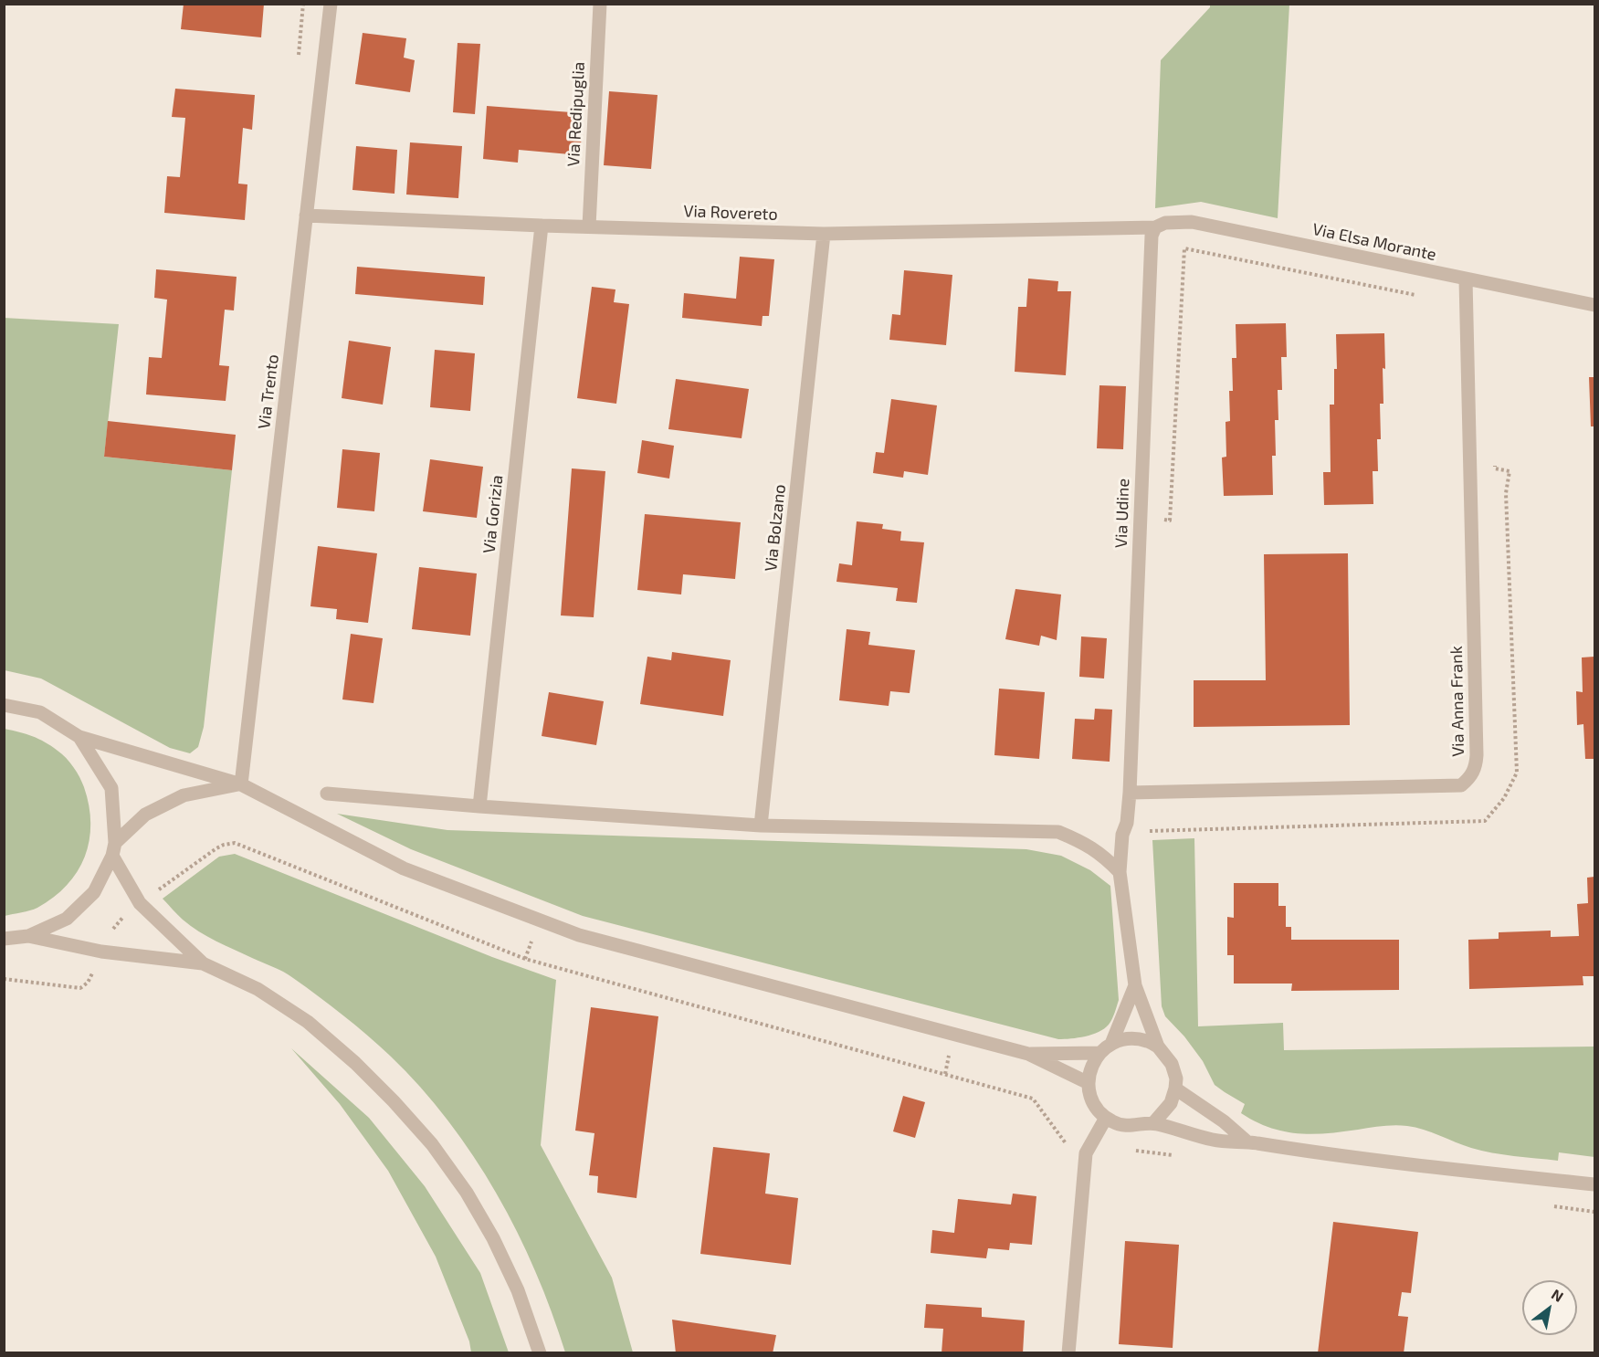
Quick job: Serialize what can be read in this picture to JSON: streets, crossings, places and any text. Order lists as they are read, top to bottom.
{
  "streets": {
    "street": [
      "Via Redipuglia",
      "Via Rovereto",
      "Via Elsa Morante",
      "Via Trento",
      "Via Udine",
      "Via Gorizia",
      "Via Bolzano",
      "Via Anna Frank"
    ]
  },
  "crossings": [
    ["Via Redipuglia", "Via Rovereto"],
    ["Via Rovereto", "Via Elsa Morante"],
    ["Via Rovereto", "Via Trento"],
    ["Via Rovereto", "Via Udine"],
    ["Via Rovereto", "Via Gorizia"],
    ["Via Rovereto", "Via Bolzano"],
    ["Via Elsa Morante", "Via Udine"],
    ["Via Elsa Morante", "Via Anna Frank"],
    ["Via Udine", "Via Anna Frank"]
  ],
  "north": "top right"
}
